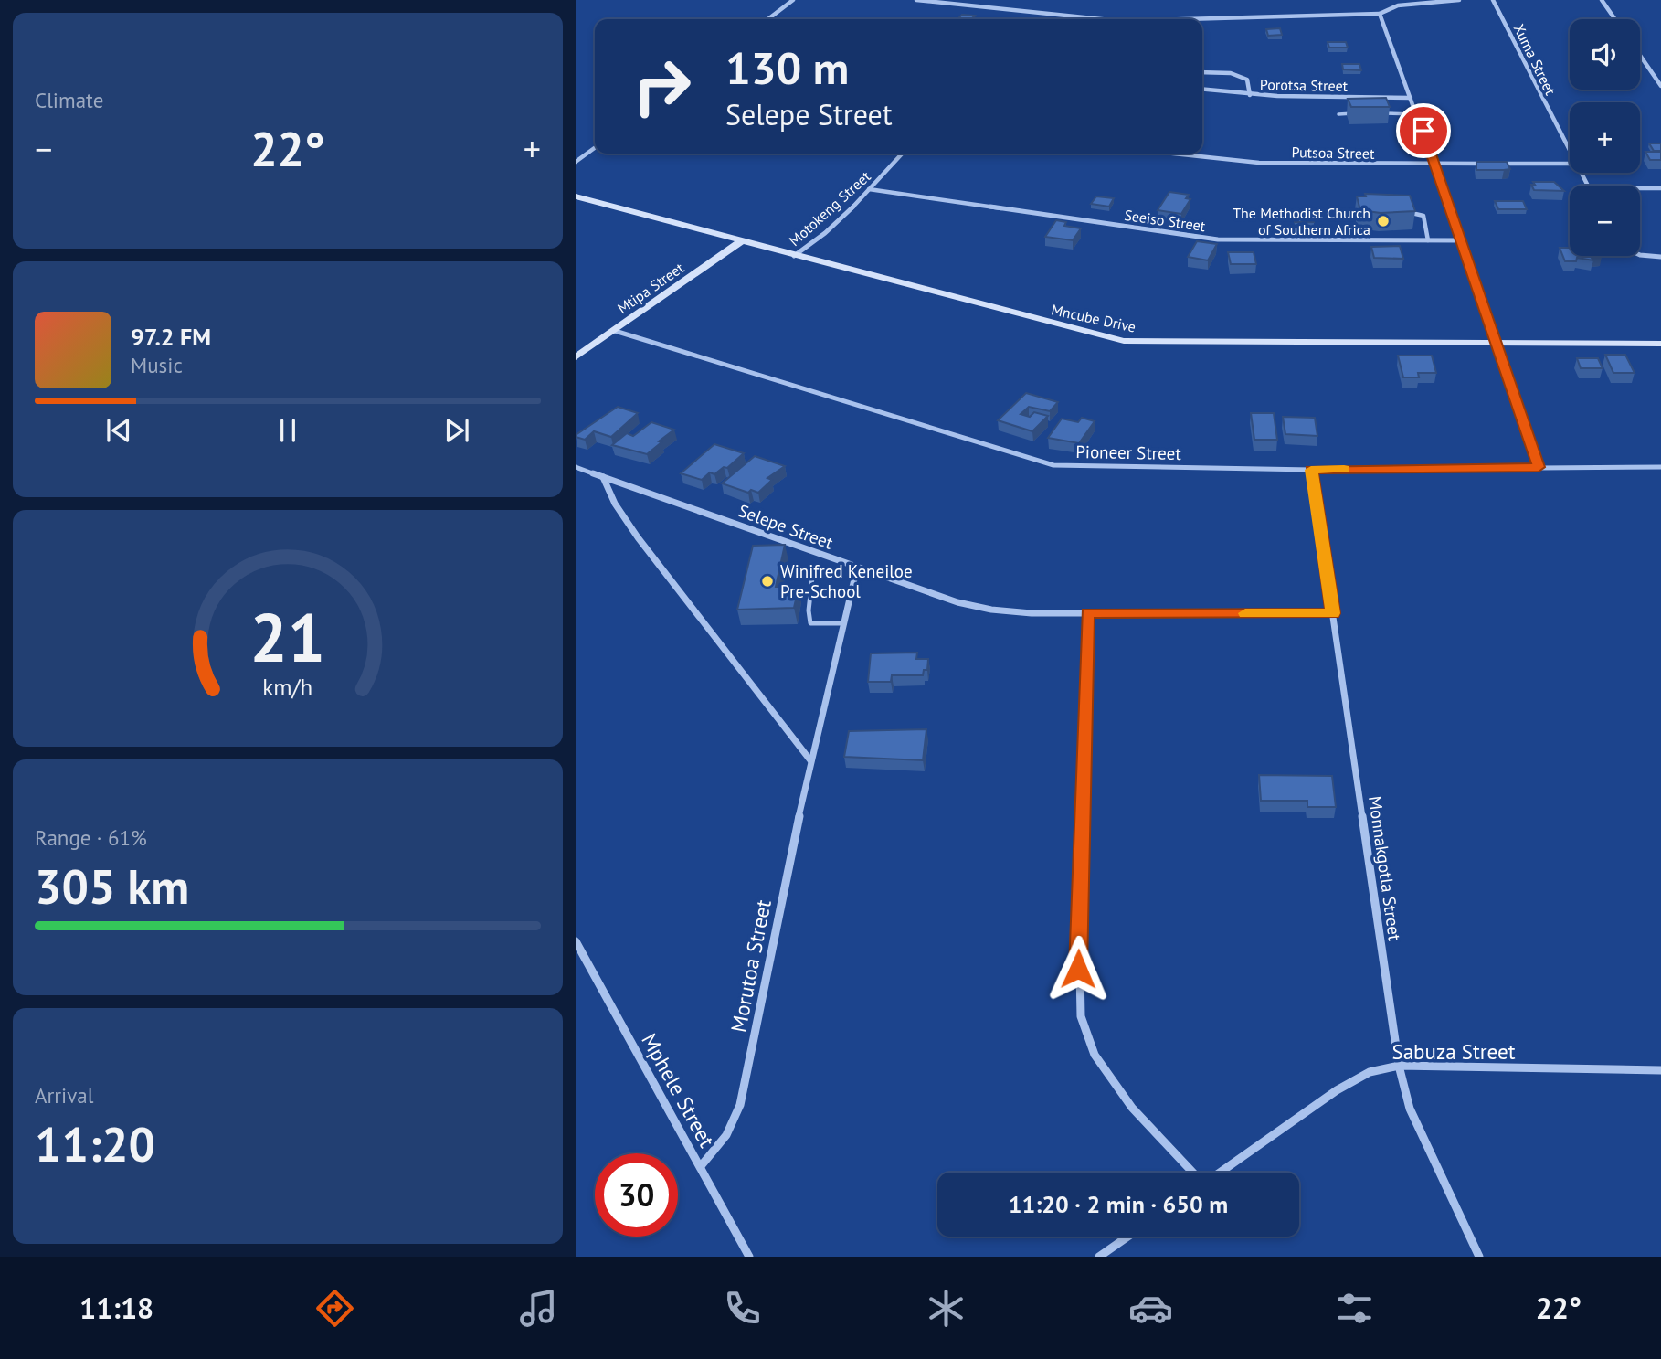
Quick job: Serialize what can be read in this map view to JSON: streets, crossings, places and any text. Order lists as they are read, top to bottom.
{
  "streets": {
    "street": [
      "Xuma Street",
      "Porotsa Street",
      "Putsoa Street",
      "Motokeng Street",
      "Seeiso Street",
      "Mtipa Street",
      "Mncube Drive",
      "Pioneer Street",
      "Selepe Street",
      "Monnakgotla Street",
      "Morutoa Street",
      "Sabuza Street",
      "Mphele Street"
    ]
  },
  "crossings": [
    ["Motokeng Street", "Seeiso Street"],
    ["Motokeng Street", "Mncube Drive"],
    ["Mtipa Street", "Mncube Drive"],
    ["Mtipa Street", "Pioneer Street"],
    ["Pioneer Street", "Monnakgotla Street"],
    ["Selepe Street", "Monnakgotla Street"],
    ["Selepe Street", "Morutoa Street"],
    ["Monnakgotla Street", "Sabuza Street"],
    ["Morutoa Street", "Mphele Street"]
  ],
  "places": ["The Methodist Church of Southern Africa", "Winifred Keneiloe Pre-School"],
  "page": {
    "tile": [
      "Climate",
      ["Range · 61%", "305 km"],
      ["Arrival", "11:20"]
    ],
    "map_buttons": ["+", "−"],
    "turn": ["130 m", "Selepe Street"],
    "heat": ["−", "22°", "+"],
    "song": ["97.2 FM", "Music"],
    "limit": "30",
    "trip": "11:20 · 2 min · 650 m",
    "tabs": ["11:18", "22°"],
    "gauge": ["21", "km/h"]
  }
}
